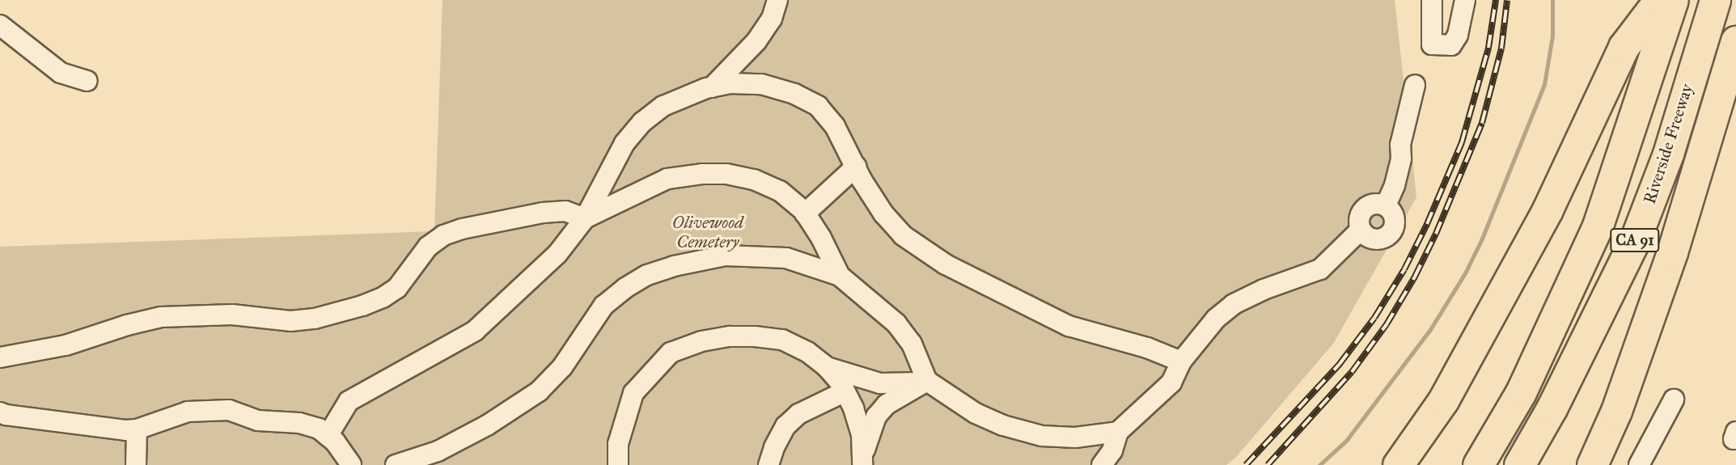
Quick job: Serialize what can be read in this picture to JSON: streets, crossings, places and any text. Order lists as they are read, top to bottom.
{
  "streets": {
    "highway": ["Riverside Freeway", "CA 91"]
  },
  "parks": ["Olivewood Cemetery"]
}
